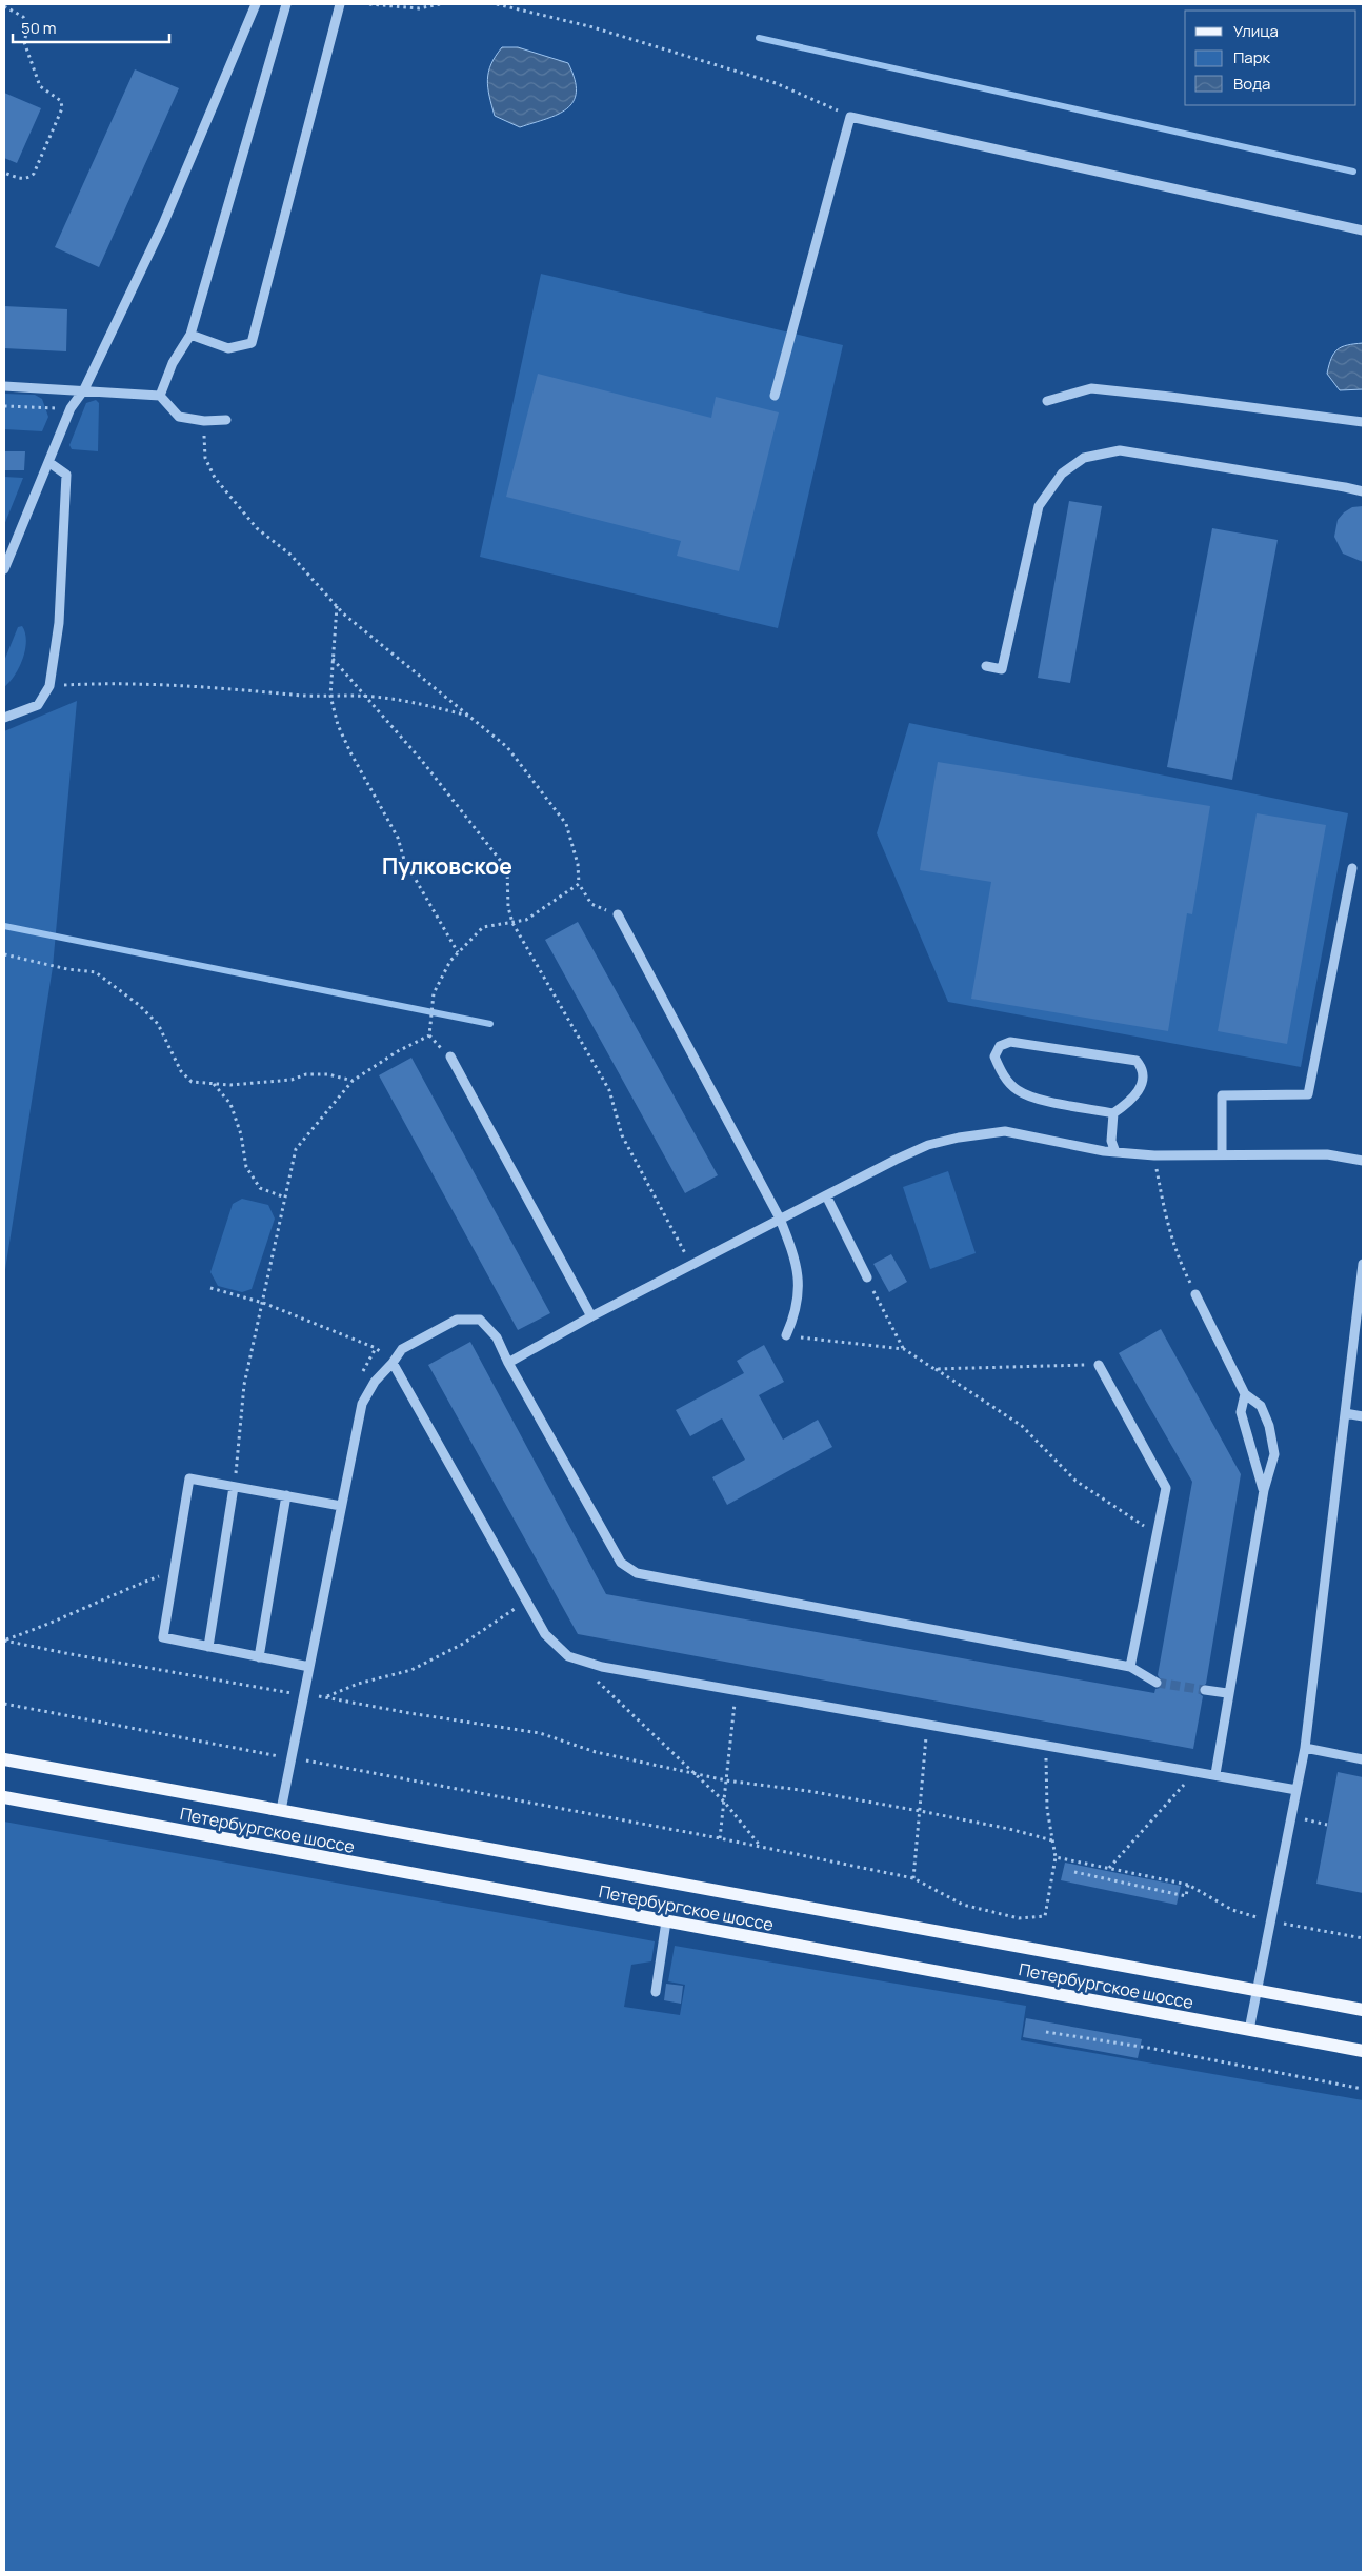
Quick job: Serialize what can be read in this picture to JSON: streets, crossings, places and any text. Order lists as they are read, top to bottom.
{
  "streets": {
    "main road": ["Петербургское шоссе"]
  },
  "districts": ["Пулковское"],
  "legend": ["Улица", "Парк", "Вода"],
  "scale_bar": "50 m"
}
